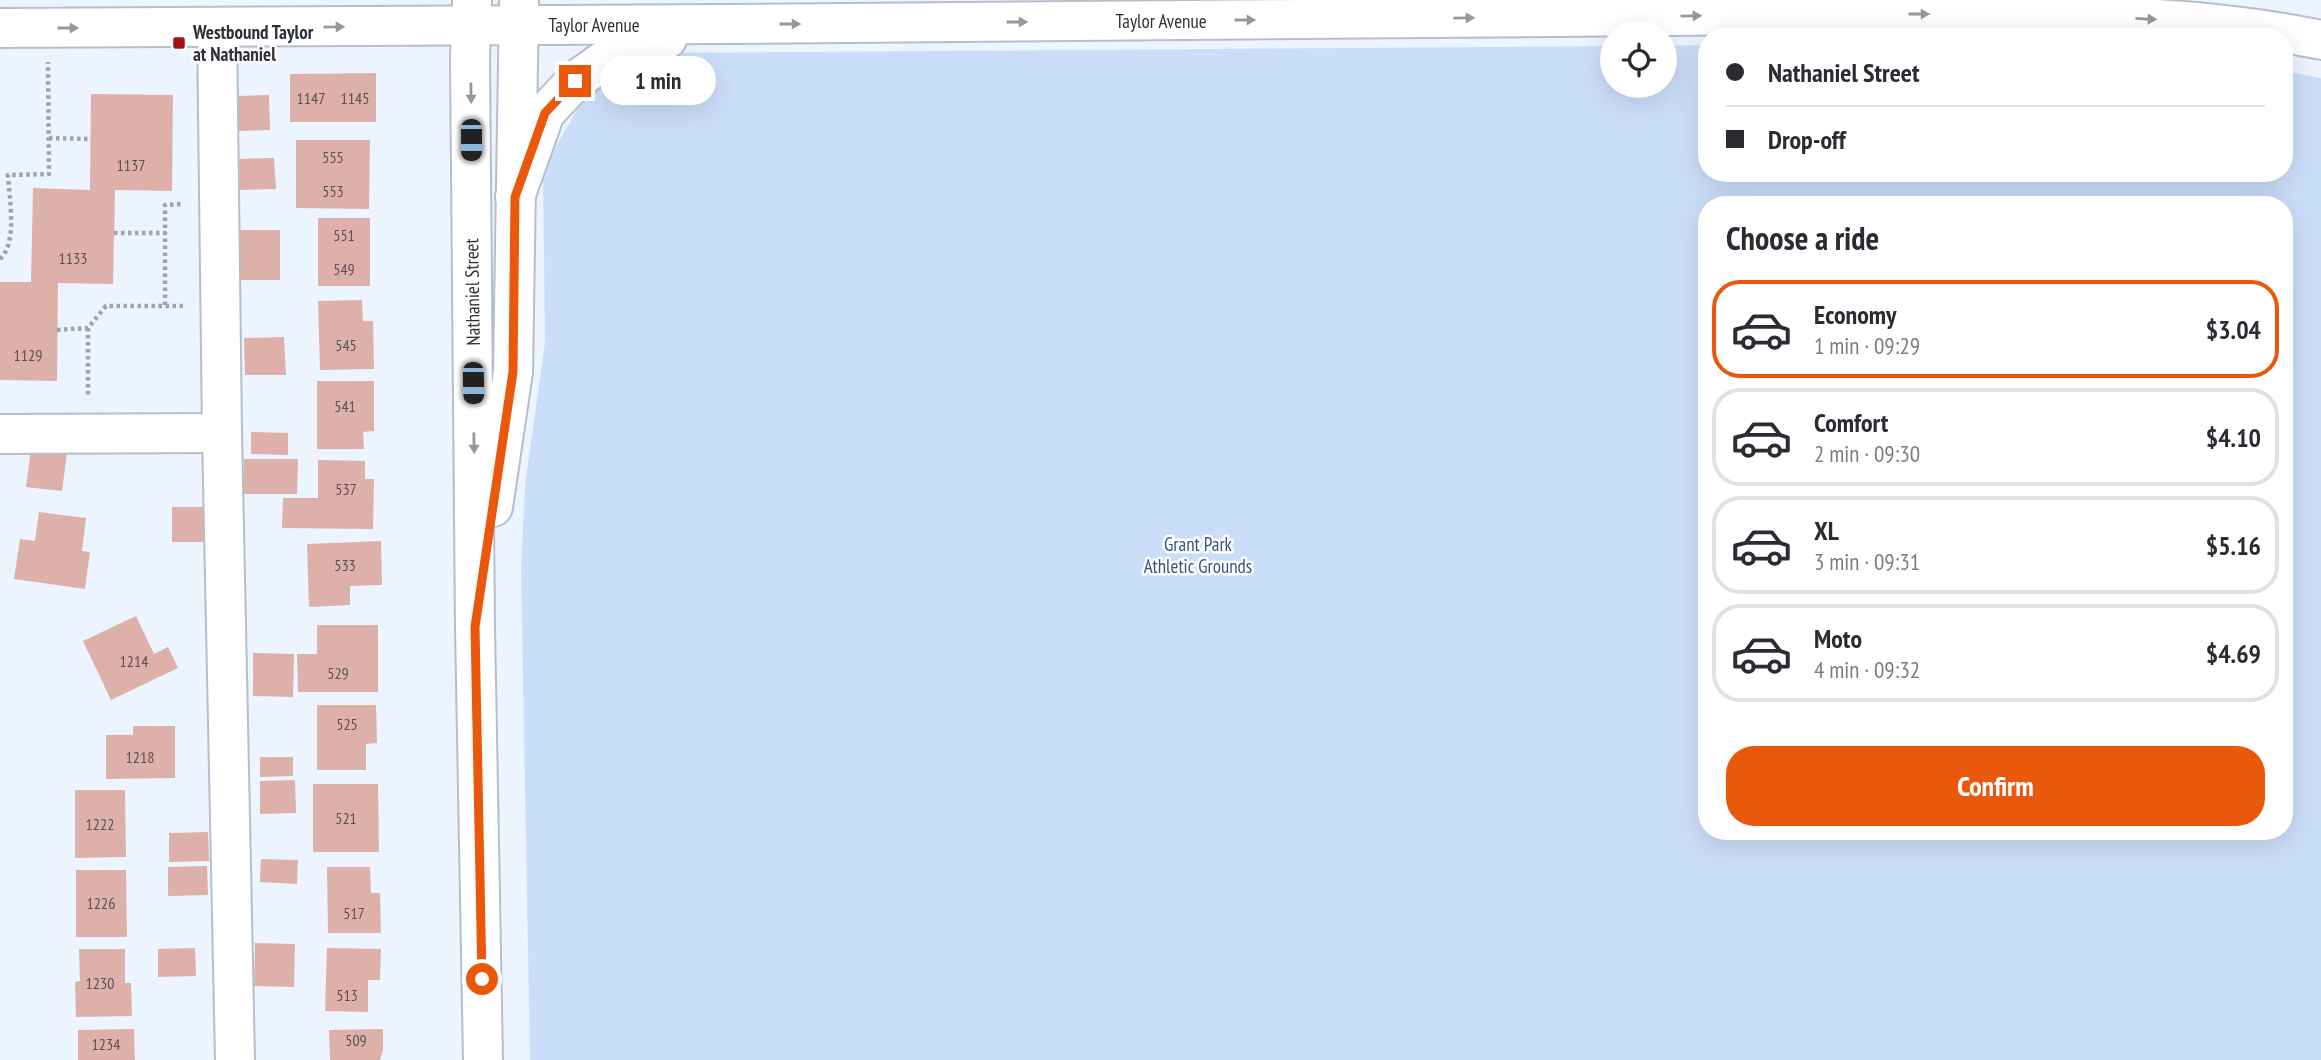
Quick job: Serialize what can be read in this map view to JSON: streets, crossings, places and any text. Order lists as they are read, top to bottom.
{
  "streets": {
    "main road": ["Taylor Avenue", "Nathaniel Street"]
  },
  "crossings": [
    ["Taylor Avenue", "Nathaniel Street"]
  ],
  "one_way": ["Taylor Avenue"],
  "parks": ["Grant Park Athletic Grounds"],
  "places": {
    "transit": ["Westbound Taylor at Nathaniel"]
  },
  "house_numbers": [
    "1147",
    "1145",
    "555",
    "1137",
    "553",
    "551",
    "1133",
    "549",
    "545",
    "1129",
    "541",
    "537",
    "533",
    "1214",
    "529",
    "525",
    "1218",
    "521",
    "1222",
    "1226",
    "517",
    "1230",
    "513",
    "509",
    "1234"
  ],
  "page": {
    "banner": ["Nathaniel Street", "Drop-off"],
    "bubble": "1 min",
    "heading": "Choose a ride",
    "list": [
      {
        "name": "Economy",
        "note": "1 min · 09:29",
        "value": "$3.04"
      },
      {
        "name": "Comfort",
        "note": "2 min · 09:30",
        "value": "$4.10"
      },
      {
        "name": "XL",
        "note": "3 min · 09:31",
        "value": "$5.16"
      },
      {
        "name": "Moto",
        "note": "4 min · 09:32",
        "value": "$4.69"
      }
    ],
    "buttons": "Confirm"
  }
}
